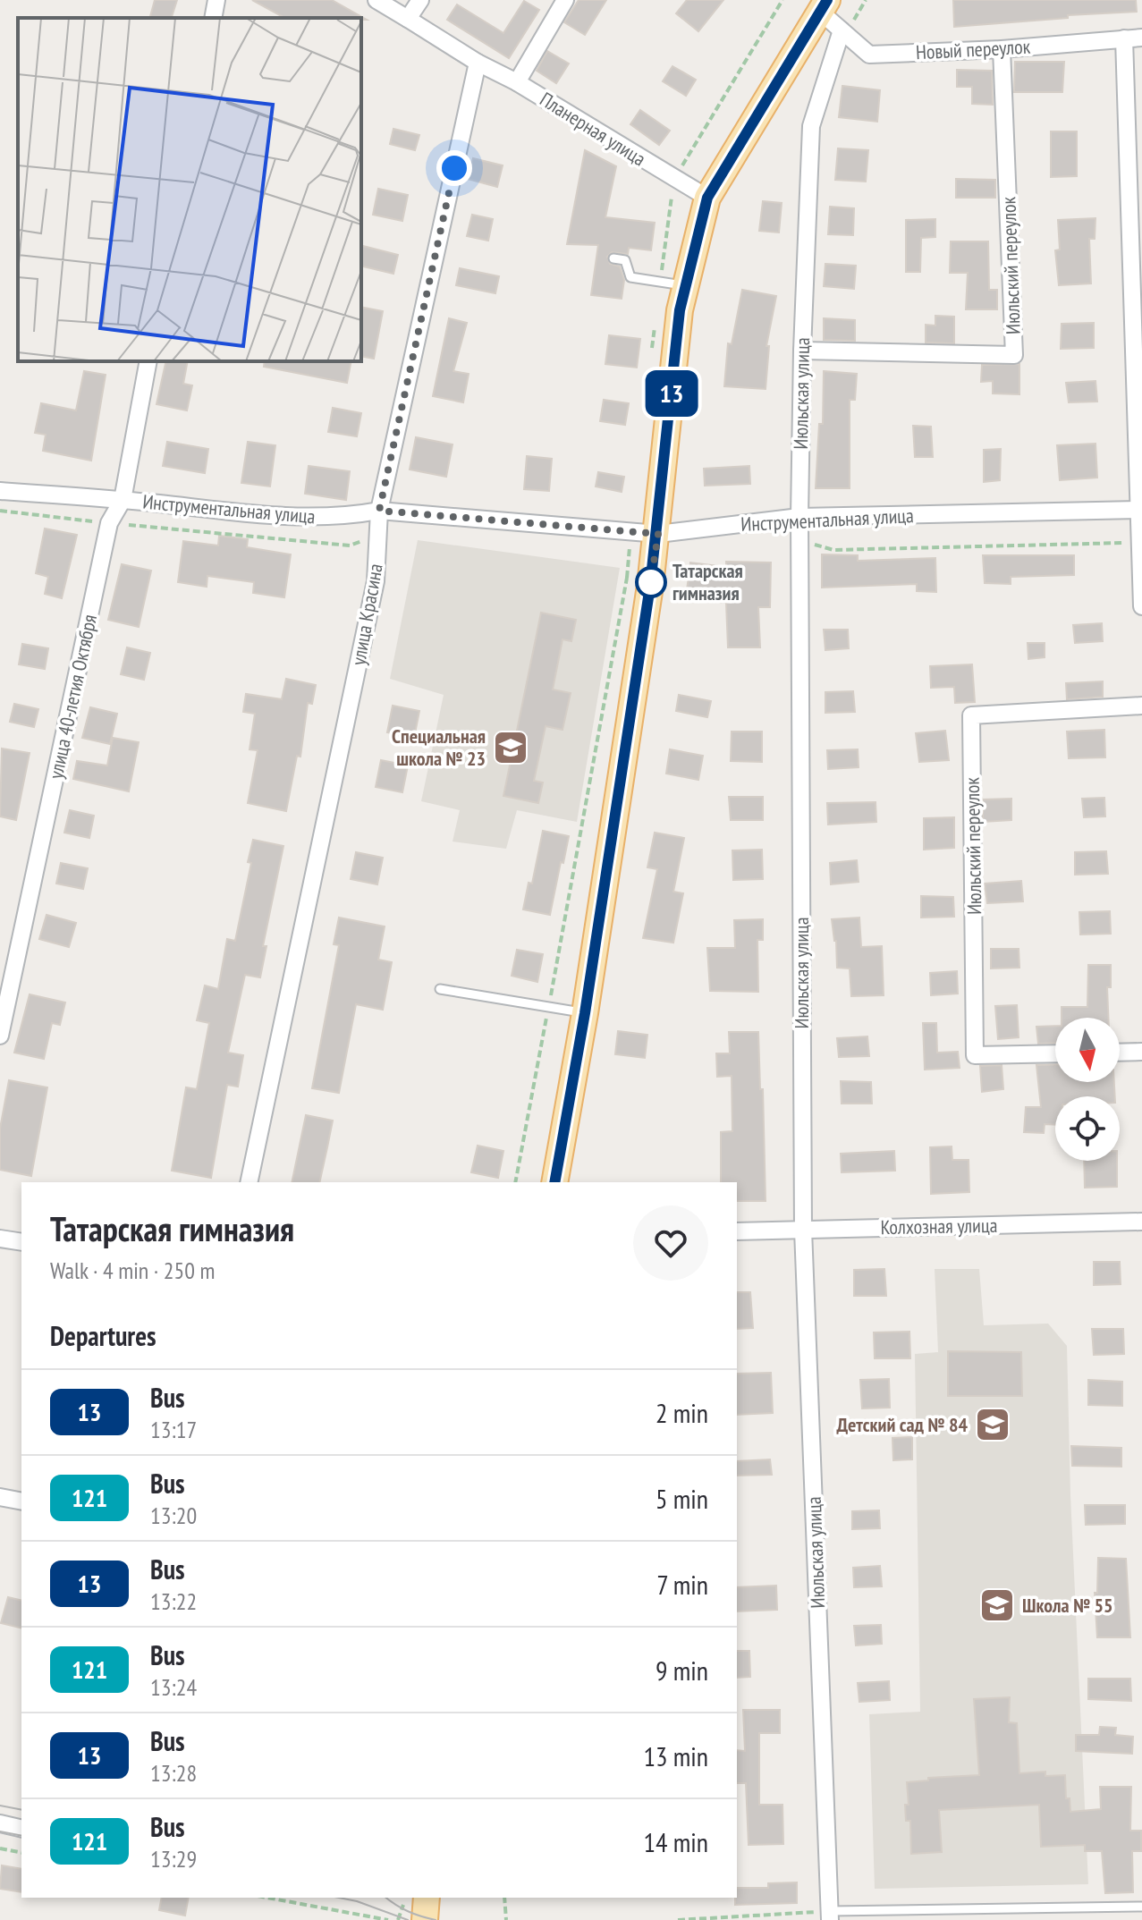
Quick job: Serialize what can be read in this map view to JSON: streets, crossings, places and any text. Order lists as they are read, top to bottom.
{
  "streets": {
    "street": [
      "Новый переулок",
      "Планерная улица",
      "Июльский переулок",
      "Июльская улица",
      "Инструментальная улица",
      "улица Красина",
      "улица 40-летия Октября",
      "Колхозная улица"
    ]
  },
  "crossings": [
    ["Новый переулок", "Июльский переулок"],
    ["Новый переулок", "Июльская улица"],
    ["Планерная улица", "улица Красина"],
    ["Июльский переулок", "Июльская улица"],
    ["Июльская улица", "Инструментальная улица"],
    ["Июльская улица", "Колхозная улица"],
    ["Инструментальная улица", "улица Красина"],
    ["Инструментальная улица", "улица 40-летия Октября"]
  ],
  "places": {
    "other": ["Татарская гимназия"],
    "school or university": ["Специальная школа № 23", "Детский сад № 84", "Школа № 55"]
  },
  "lines": ["bus line 13"],
  "north": "bottom",
  "page": {
    "on_map": "13",
    "heading": [
      ["Татарская гимназия", "Walk · 4 min · 250 m"],
      "Departures"
    ],
    "list": [
      {
        "mark": "13",
        "name": "Bus",
        "note": "13:17",
        "value": "2 min"
      },
      {
        "mark": "121",
        "name": "Bus",
        "note": "13:20",
        "value": "5 min"
      },
      {
        "mark": "13",
        "name": "Bus",
        "note": "13:22",
        "value": "7 min"
      },
      {
        "mark": "121",
        "name": "Bus",
        "note": "13:24",
        "value": "9 min"
      },
      {
        "mark": "13",
        "name": "Bus",
        "note": "13:28",
        "value": "13 min"
      },
      {
        "mark": "121",
        "name": "Bus",
        "note": "13:29",
        "value": "14 min"
      }
    ]
  }
}
